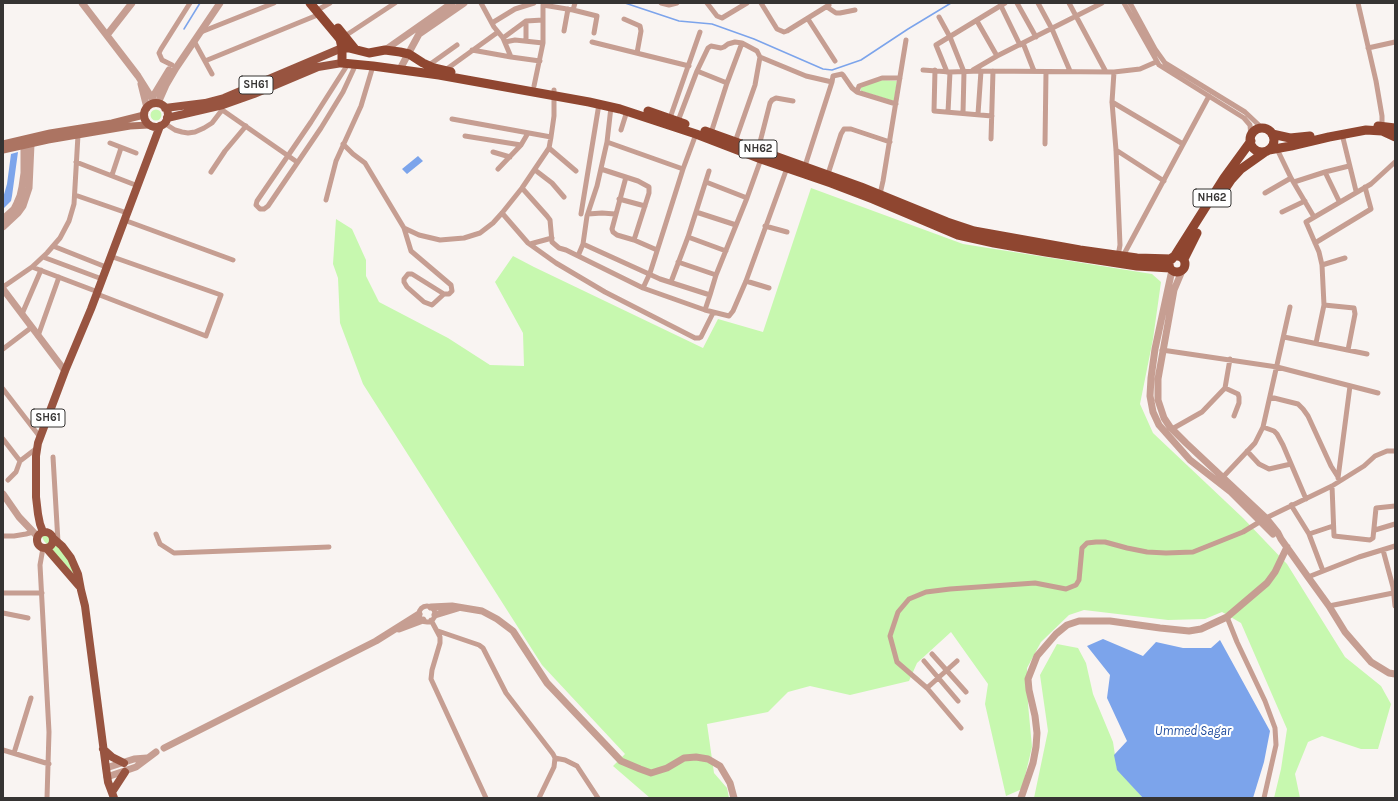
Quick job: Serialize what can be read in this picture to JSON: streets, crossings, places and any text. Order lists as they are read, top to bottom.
{
  "streets": {
    "highway": ["NH62"],
    "main road": ["SH61"]
  },
  "crossings": [
    ["SH61", "NH62"]
  ],
  "water": ["Ummed Sagar"]
}
